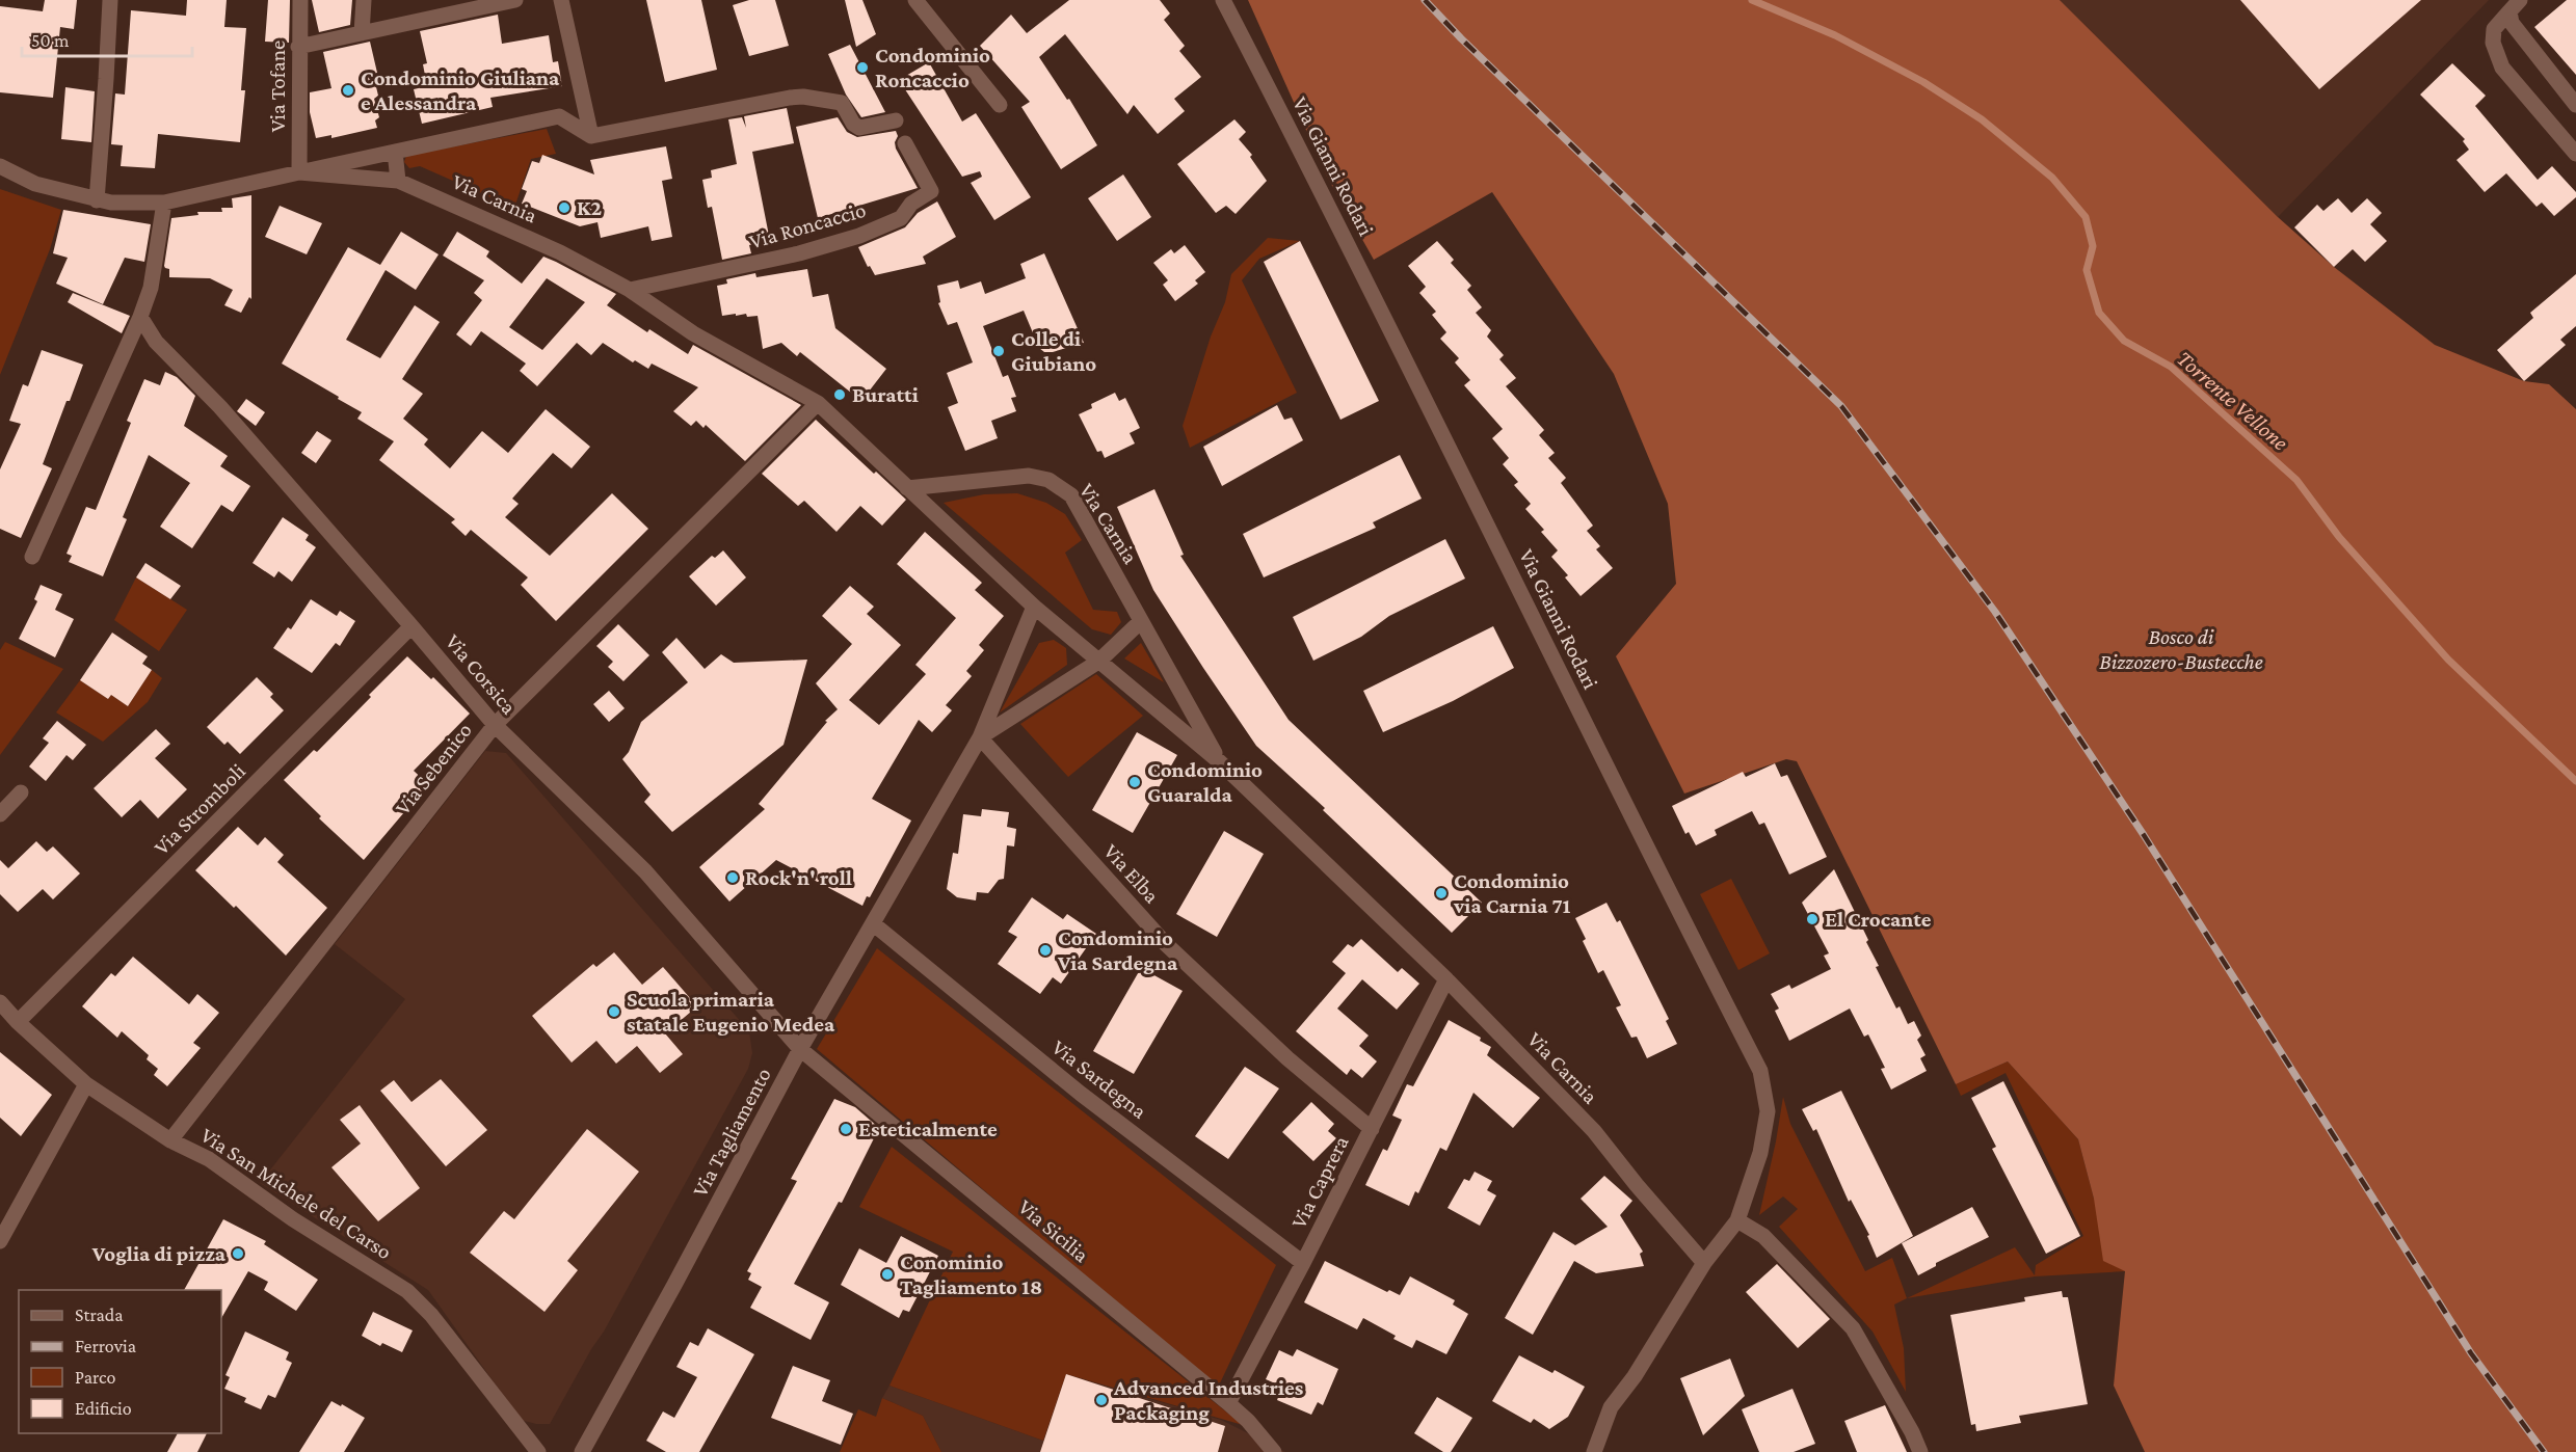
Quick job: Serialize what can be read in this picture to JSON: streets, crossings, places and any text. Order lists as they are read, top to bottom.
{
  "streets": {
    "street": [
      "Via Tofane",
      "Via Gianni Rodari",
      "Via Carnia",
      "Via Roncaccio",
      "Via Corsica",
      "Via Sebenico",
      "Via Stromboli",
      "Via Elba",
      "Via Sardegna",
      "Via Tagliamento",
      "Via Caprera",
      "Via San Michele del Carso",
      "Via Sicilia"
    ]
  },
  "crossings": [
    ["Via Tofane", "Via Carnia"],
    ["Via Gianni Rodari", "Via Carnia"],
    ["Via Carnia", "Via Roncaccio"],
    ["Via Carnia", "Via Sebenico"],
    ["Via Carnia", "Via Tagliamento"],
    ["Via Carnia", "Via Caprera"],
    ["Via Corsica", "Via Sebenico"],
    ["Via Corsica", "Via Stromboli"],
    ["Via Corsica", "Via Tagliamento"],
    ["Via Corsica", "Via Sicilia"],
    ["Via Sebenico", "Via San Michele del Carso"],
    ["Via Stromboli", "Via San Michele del Carso"],
    ["Via Elba", "Via Tagliamento"],
    ["Via Elba", "Via Caprera"],
    ["Via Sardegna", "Via Tagliamento"],
    ["Via Sardegna", "Via Caprera"],
    ["Via Tagliamento", "Via Sicilia"],
    ["Via Caprera", "Via Sicilia"]
  ],
  "water": ["Torrente Vellone"],
  "parks": ["Bosco di Bizzozero-Bustecche"],
  "places": [
    "Condominio Roncaccio",
    "Condominio Giuliana e Alessandra",
    "K2",
    "Colle di Giubiano",
    "Buratti",
    "Condominio Guaralda",
    "Rock'n' roll",
    "Condominio via Carnia 71",
    "El Crocante",
    "Condominio Via Sardegna",
    "Scuola primaria statale Eugenio Medea",
    "Esteticalmente",
    "Voglia di pizza",
    "Conominio Tagliamento 18",
    "Advanced Industries Packaging"
  ],
  "legend": [
    "Strada",
    "Ferrovia",
    "Parco",
    "Edificio"
  ],
  "scale_bar": "50 m"
}
